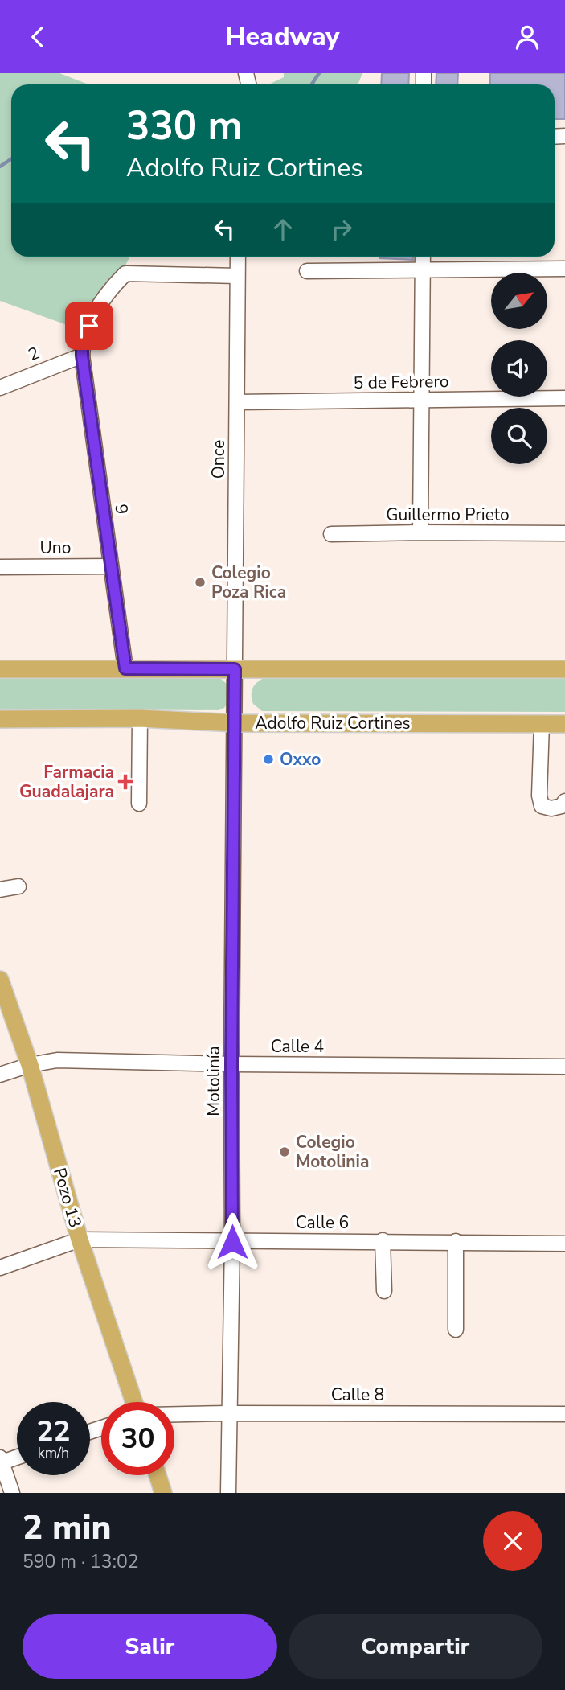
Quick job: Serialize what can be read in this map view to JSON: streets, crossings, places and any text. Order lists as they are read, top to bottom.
{
  "streets": {
    "main road": ["Adolfo Ruiz Cortines", "Pozo 13"],
    "street": [
      "2",
      "5 de Febrero",
      "Once",
      "9",
      "Guillermo Prieto",
      "Uno",
      "Calle 4",
      "Motolinía",
      "Calle 6",
      "Calle 8"
    ]
  },
  "crossings": [
    ["2", "9"],
    ["5 de Febrero", "Once"],
    ["Once", "9"],
    ["Once", "Motolinía"],
    ["9", "Uno"],
    ["Adolfo Ruiz Cortines", "Motolinía"],
    ["Calle 4", "Motolinía"],
    ["Calle 4", "Pozo 13"],
    ["Motolinía", "Calle 6"],
    ["Motolinía", "Calle 8"],
    ["Pozo 13", "Calle 6"]
  ],
  "places": {
    "other": ["Colegio Poza Rica", "Oxxo", "Colegio Motolinia"],
    "health": ["Farmacia Guadalajara"]
  },
  "north": "top right",
  "page": {
    "header": "Headway",
    "turn": ["330 m", "Adolfo Ruiz Cortines"],
    "speed": "22 km/h",
    "limit": "30",
    "heading": ["2 min", "590 m · 13:02"],
    "buttons": ["Salir", "Compartir"]
  }
}
